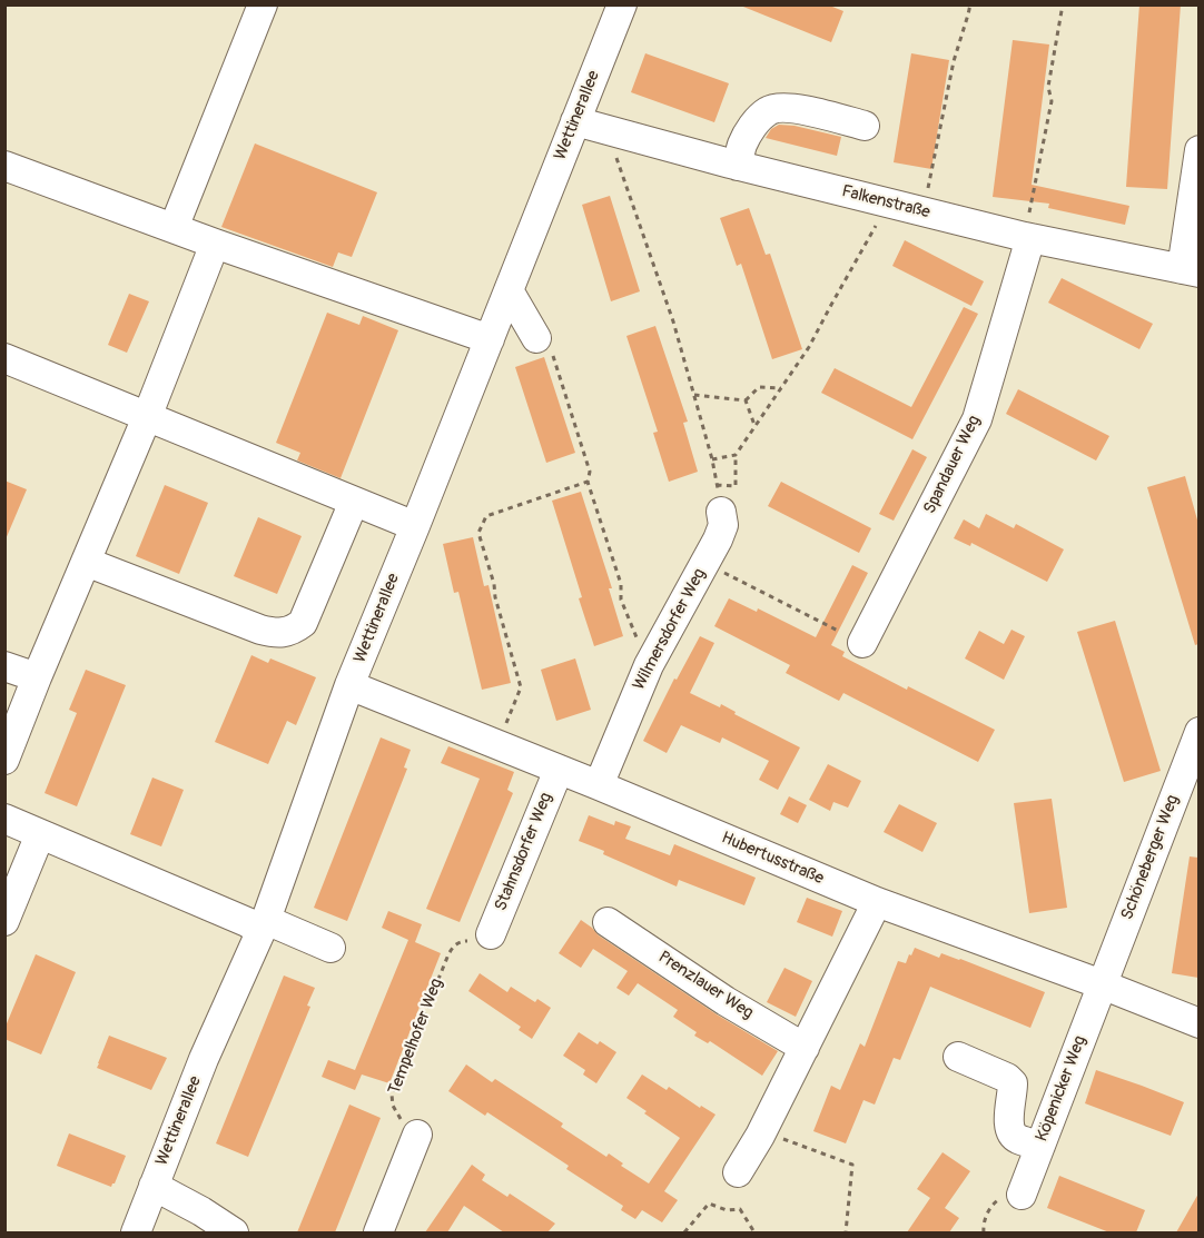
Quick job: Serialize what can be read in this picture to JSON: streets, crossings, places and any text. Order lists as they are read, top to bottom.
{
  "streets": {
    "street": [
      "Wettinerallee",
      "Falkenstraße",
      "Spandauer Weg",
      "Wilmersdorfer Weg",
      "Stahnsdorfer Weg",
      "Schöneberger Weg",
      "Hubertusstraße",
      "Prenzlauer Weg",
      "Köpenicker Weg"
    ],
    "path": ["Tempelhofer Weg"]
  },
  "crossings": [
    ["Wettinerallee", "Falkenstraße"],
    ["Wettinerallee", "Hubertusstraße"],
    ["Falkenstraße", "Spandauer Weg"],
    ["Wilmersdorfer Weg", "Hubertusstraße"],
    ["Stahnsdorfer Weg", "Hubertusstraße"],
    ["Stahnsdorfer Weg", "Tempelhofer Weg"],
    ["Schöneberger Weg", "Hubertusstraße"],
    ["Schöneberger Weg", "Köpenicker Weg"],
    ["Hubertusstraße", "Köpenicker Weg"]
  ]
}
